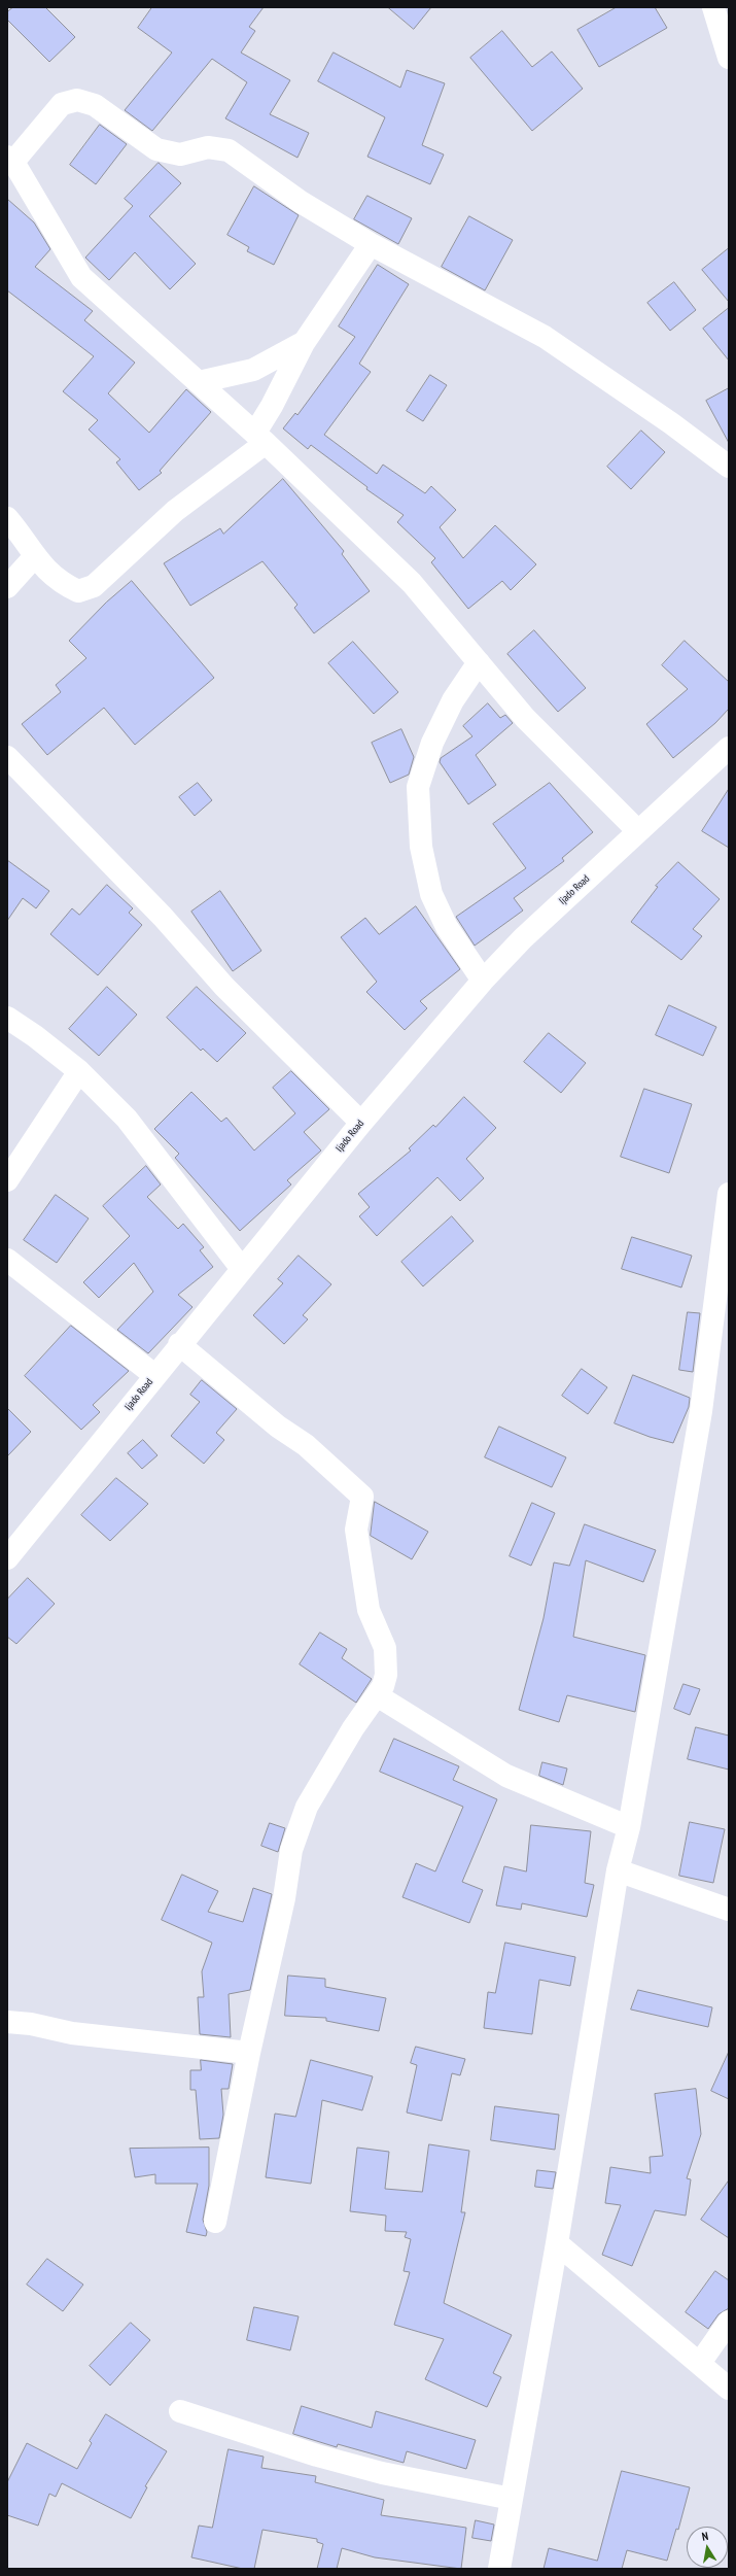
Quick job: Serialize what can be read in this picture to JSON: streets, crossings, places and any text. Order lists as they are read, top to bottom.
{
  "streets": {
    "street": ["Ijado Road"]
  },
  "north": "top"
}
